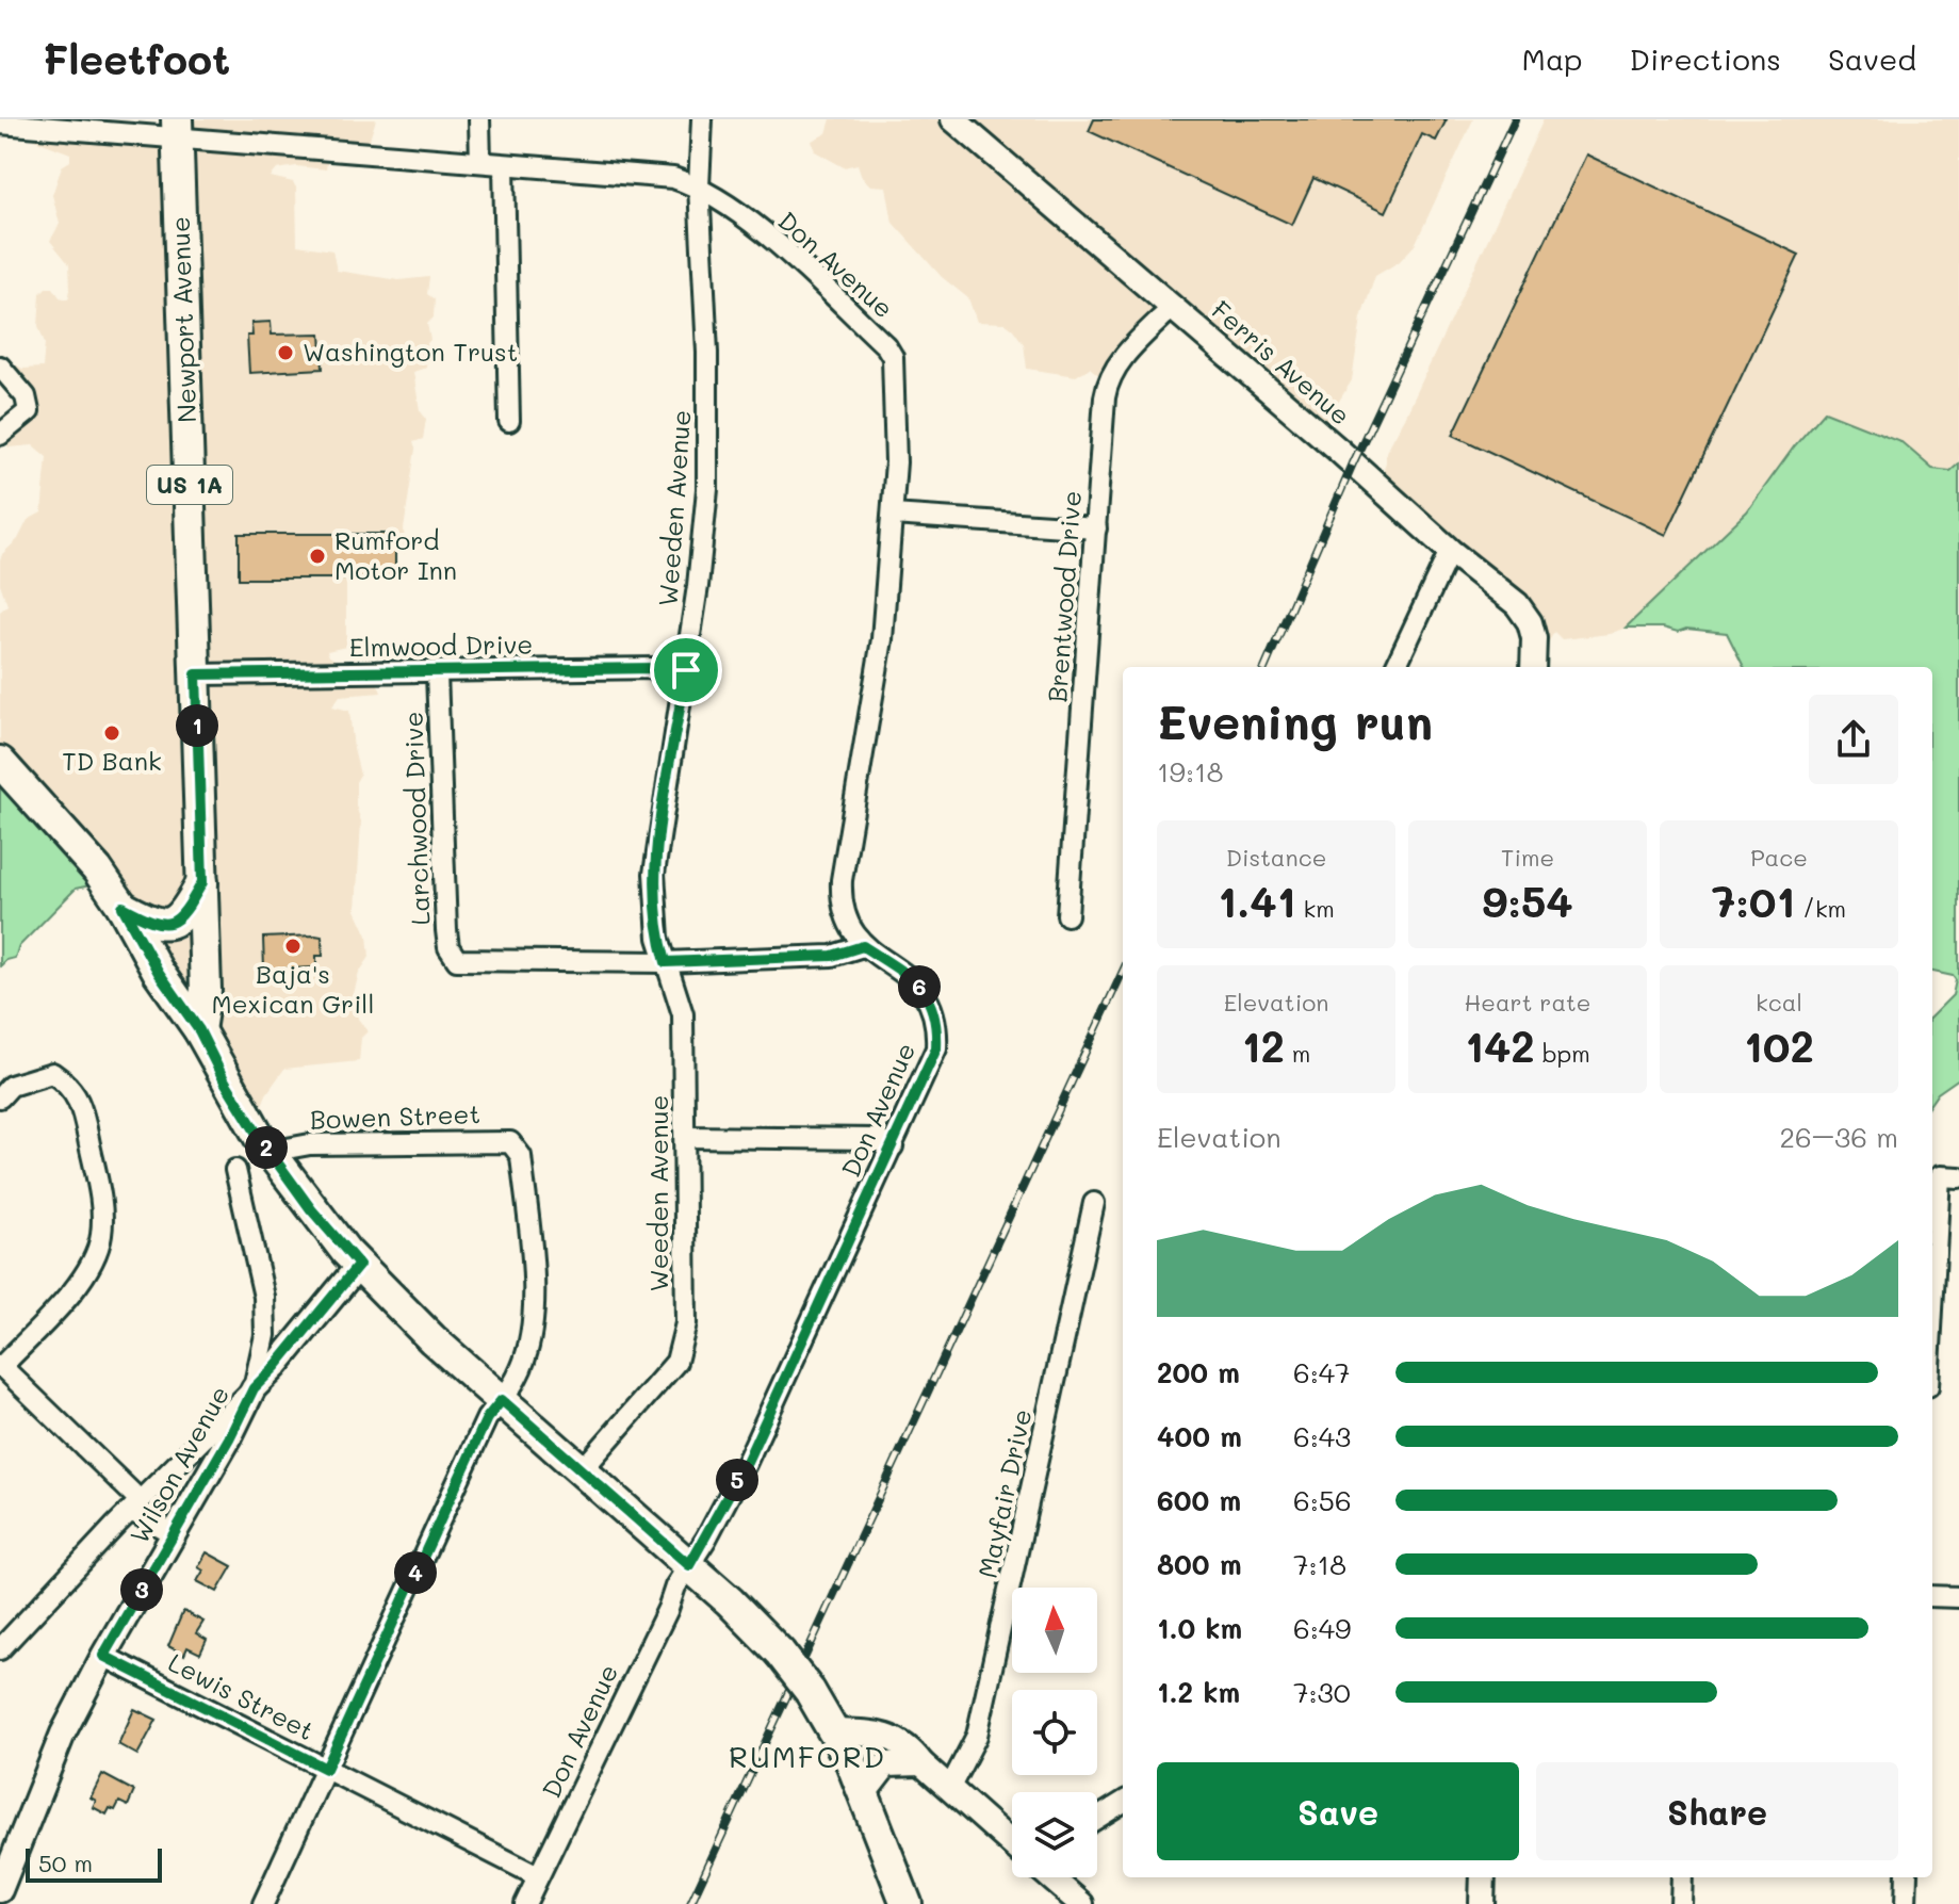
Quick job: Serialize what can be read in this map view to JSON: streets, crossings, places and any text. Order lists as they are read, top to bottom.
{
  "streets": {
    "main road": ["Newport Avenue", "US 1A"],
    "street": [
      "Don Avenue",
      "Ferris Avenue",
      "Weeden Avenue",
      "Brentwood Drive",
      "Elmwood Drive",
      "Larchwood Drive",
      "Bowen Street",
      "Wilson Avenue",
      "Mayfair Drive",
      "Lewis Street"
    ]
  },
  "crossings": [
    ["Don Avenue", "Weeden Avenue"],
    ["Don Avenue", "Larchwood Drive"],
    ["Don Avenue", "Lewis Street"],
    ["Newport Avenue", "Elmwood Drive"],
    ["Ferris Avenue", "Brentwood Drive"],
    ["Weeden Avenue", "Elmwood Drive"],
    ["Weeden Avenue", "Larchwood Drive"],
    ["Elmwood Drive", "Larchwood Drive"],
    ["Wilson Avenue", "Lewis Street"]
  ],
  "districts": ["RUMFORD"],
  "places": [
    "Washington Trust",
    "Rumford Motor Inn",
    "TD Bank",
    "Baja's Mexican Grill"
  ],
  "scale_bar": "50 m",
  "north": "top",
  "page": {
    "header": "Fleetfoot",
    "nav": ["Map", "Directions", "Saved"],
    "heading": ["Evening run", "19:18"],
    "pins": [
      "1",
      "6",
      "2",
      "5",
      "4",
      "3"
    ],
    "stats": [
      ["Distance", "1.41 km"],
      ["Time", "9:54"],
      ["Pace", "7:01 /km"],
      ["Elevation", "12 m"],
      ["Heart rate", "142 bpm"],
      ["kcal", "102"]
    ],
    "chart": ["Elevation", "26–36 m"],
    "list": [
      {
        "name": "200 m",
        "note": "6:47"
      },
      {
        "name": "400 m",
        "note": "6:43"
      },
      {
        "name": "600 m",
        "note": "6:56"
      },
      {
        "name": "800 m",
        "note": "7:18"
      },
      {
        "name": "1.0 km",
        "note": "6:49"
      },
      {
        "name": "1.2 km",
        "note": "7:30"
      }
    ],
    "buttons": ["Save", "Share"],
    "scale": "50 m"
  }
}
